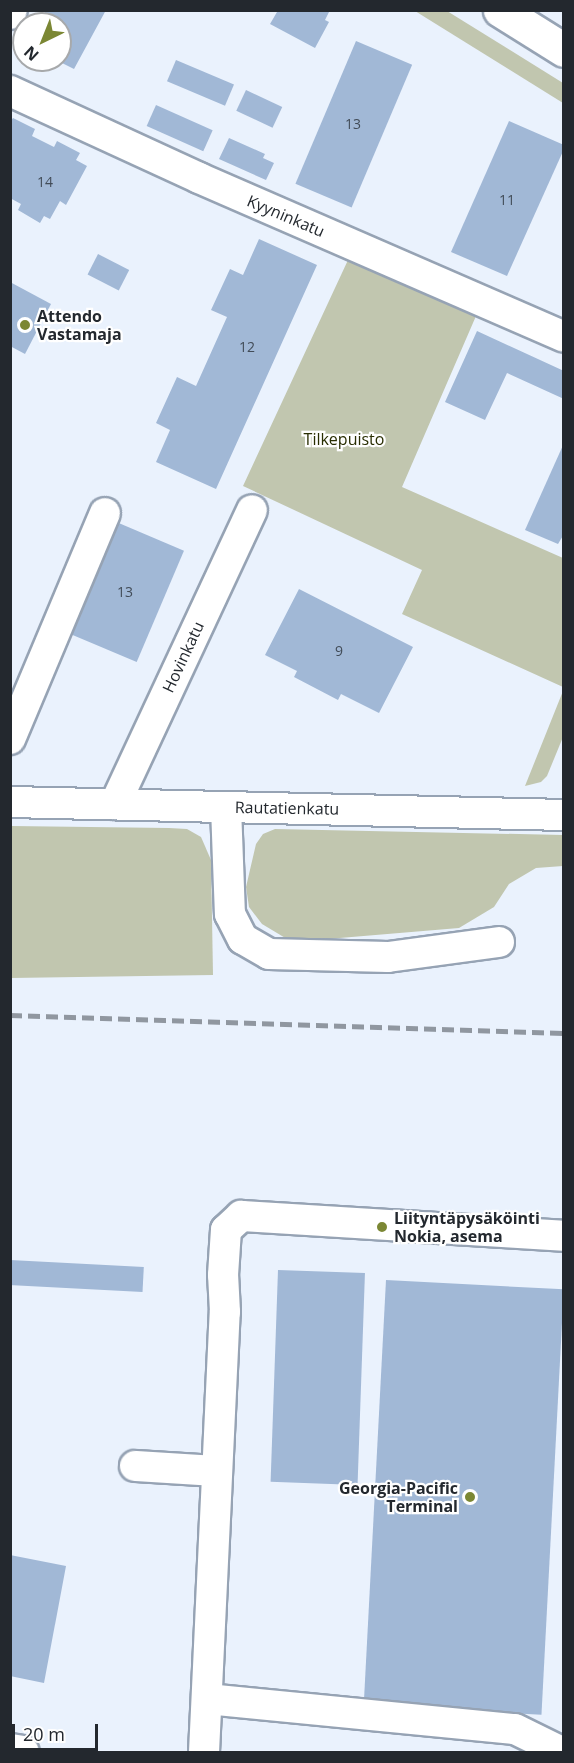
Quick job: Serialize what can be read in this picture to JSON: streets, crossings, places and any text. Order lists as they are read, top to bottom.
{
  "streets": {
    "street": ["Kyyninkatu", "Hovinkatu", "Rautatienkatu"]
  },
  "crossings": [
    ["Hovinkatu", "Rautatienkatu"]
  ],
  "parks": ["Tilkepuisto"],
  "places": ["Attendo Vastamaja", "Liityntäpysäköinti Nokia, asema", "Georgia-Pacific Terminal"],
  "house_numbers": [
    "13",
    "14",
    "11",
    "12",
    "13",
    "9"
  ],
  "scale_bar": "20 m",
  "north": "bottom left"
}
